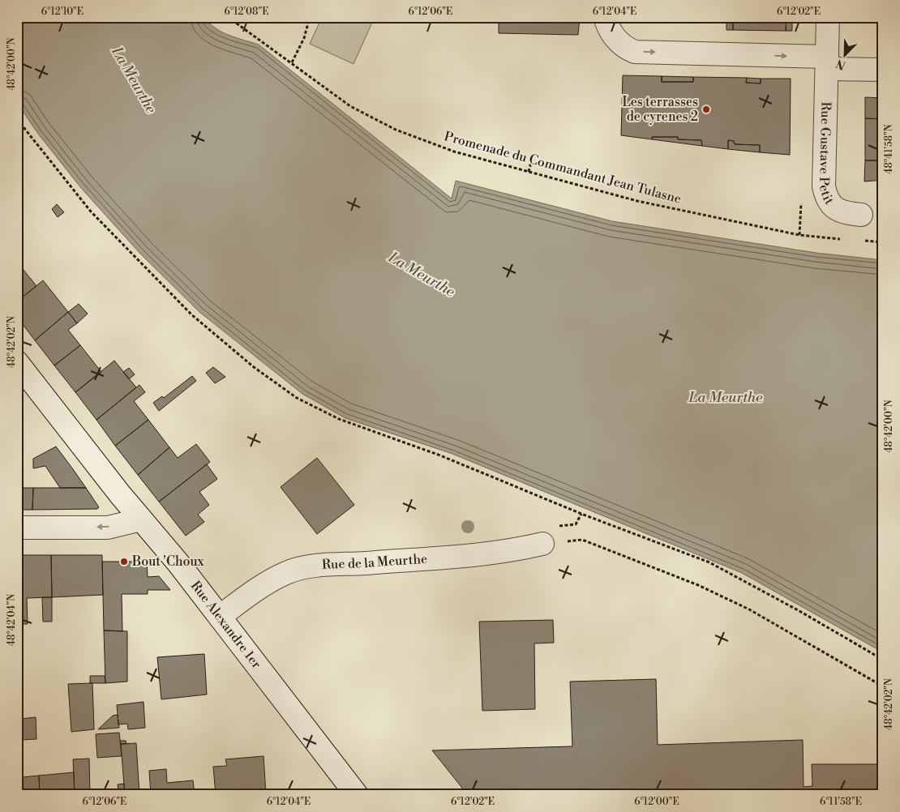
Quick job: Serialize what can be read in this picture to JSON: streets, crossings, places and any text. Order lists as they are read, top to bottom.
{
  "streets": {
    "street": ["Rue Gustave Petit", "Rue de la Meurthe", "Rue Alexandre 1er"],
    "path": ["Promenade du Commandant Jean Tulasne"]
  },
  "crossings": [
    ["Rue de la Meurthe", "Rue Alexandre 1er"]
  ],
  "water": ["La Meurthe"],
  "places": ["Les terrasses de cyrenes 2", "Bout 'Choux"],
  "north": "bottom left",
  "coordinates": [
    "6°12'10\"E",
    "6°12'08\"E",
    "6°12'06\"E",
    "6°12'04\"E",
    "6°12'02\"E",
    "48°42'00\"N",
    "48°41'58\"N",
    "48°42'02\"N",
    "48°42'04\"N",
    "6°12'00\"E",
    "6°11'58\"E"
  ]
}
